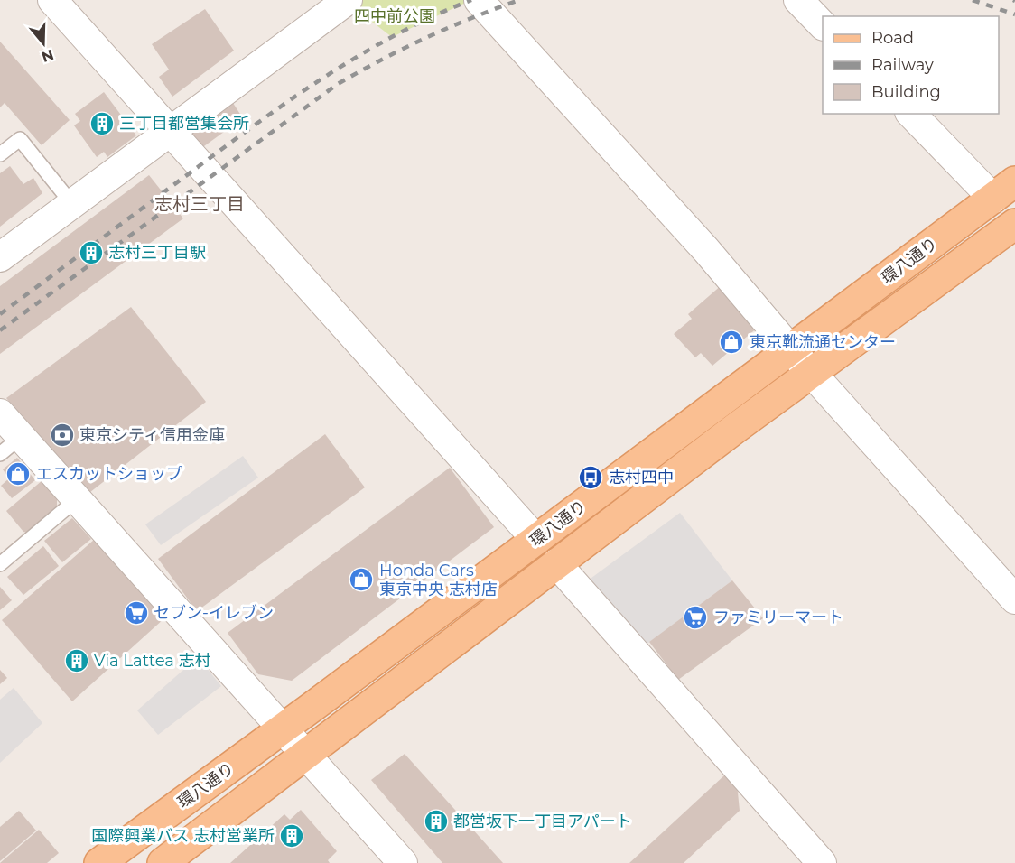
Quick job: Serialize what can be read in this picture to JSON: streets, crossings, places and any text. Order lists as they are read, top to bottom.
{
  "streets": {
    "main road": ["環八通り"]
  },
  "districts": ["志村三丁目"],
  "parks": ["四中前公園"],
  "places": {
    "building": [
      "三丁目都営集会所",
      "志村三丁目駅",
      "Via Lattea 志村",
      "都営坂下一丁目アパート",
      "国際興業バス 志村営業所"
    ],
    "shop": ["東京靴流通センター", "エスカットショップ", "Honda Cars 東京中央 志村店"],
    "bank": ["東京シティ信用金庫"],
    "bus stop": ["志村四中"],
    "supermarket": ["セブン-イレブン", "ファミリーマート"]
  },
  "legend": ["Road", "Railway", "Building"],
  "north": "bottom"
}
